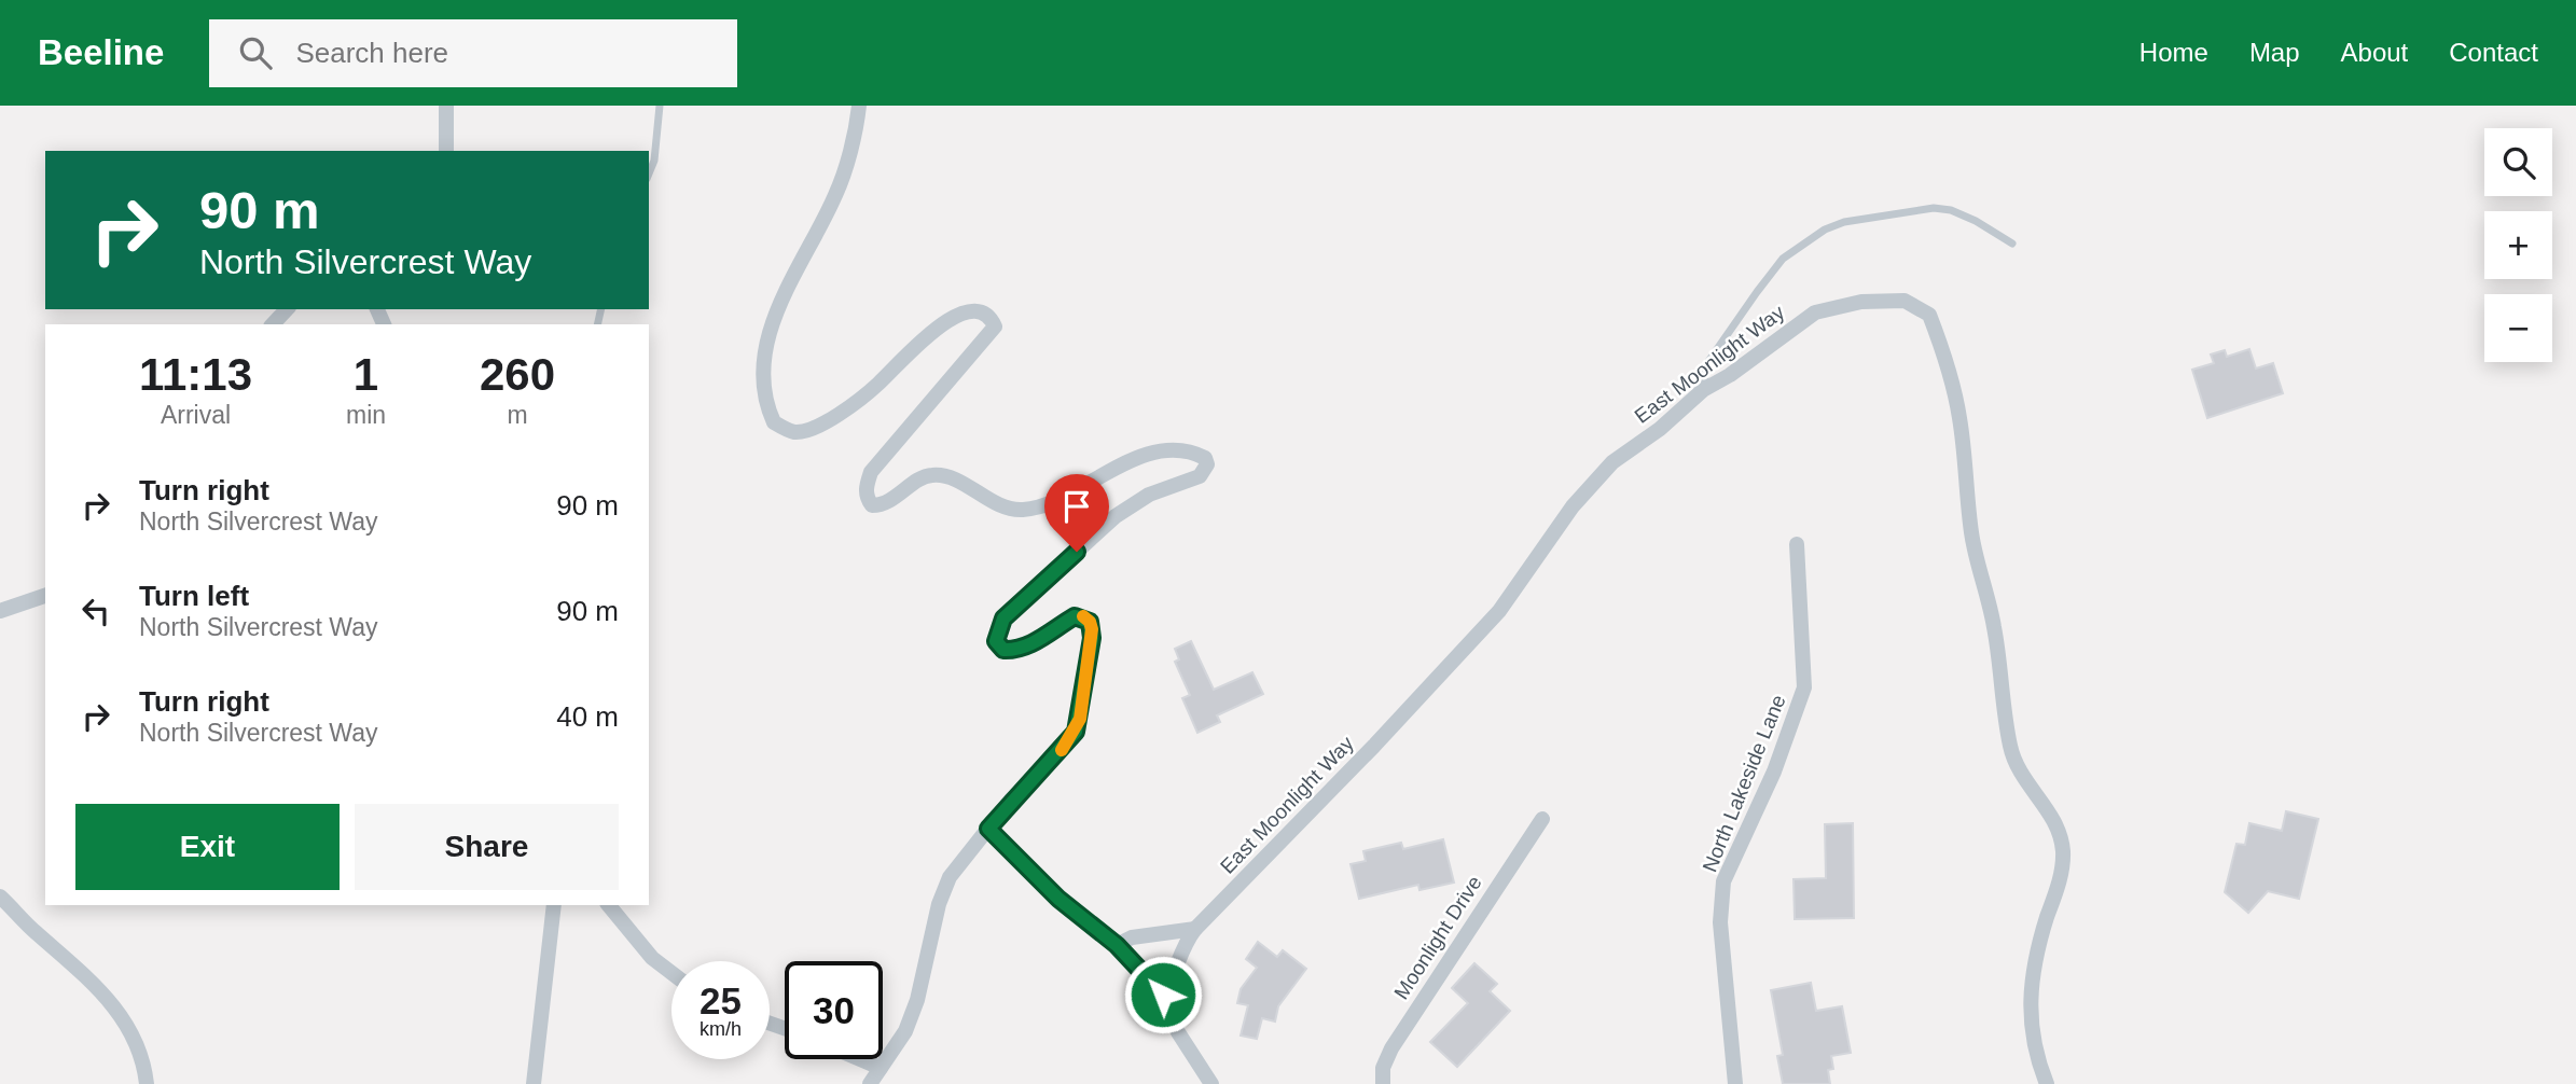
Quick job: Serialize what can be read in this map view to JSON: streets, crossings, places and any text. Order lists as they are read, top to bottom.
{
  "streets": {
    "street": ["East Moonlight Way", "North Lakeside Lane", "Moonlight Drive"]
  },
  "page": {
    "header": "Beeline",
    "search": "Search here",
    "nav": [
      "Home",
      "Map",
      "About",
      "Contact"
    ],
    "map_buttons": ["+", "−"],
    "turn": ["90 m", "North Silvercrest Way"],
    "eta": [
      "11:13",
      "Arrival",
      "1",
      "min",
      "260",
      "m"
    ],
    "list": [
      {
        "name": "Turn right",
        "note": "North Silvercrest Way",
        "value": "90 m"
      },
      {
        "name": "Turn left",
        "note": "North Silvercrest Way",
        "value": "90 m"
      },
      {
        "name": "Turn right",
        "note": "North Silvercrest Way",
        "value": "40 m"
      }
    ],
    "buttons": ["Exit", "Share"],
    "speed": "25 km/h",
    "limit": "30"
  }
}
